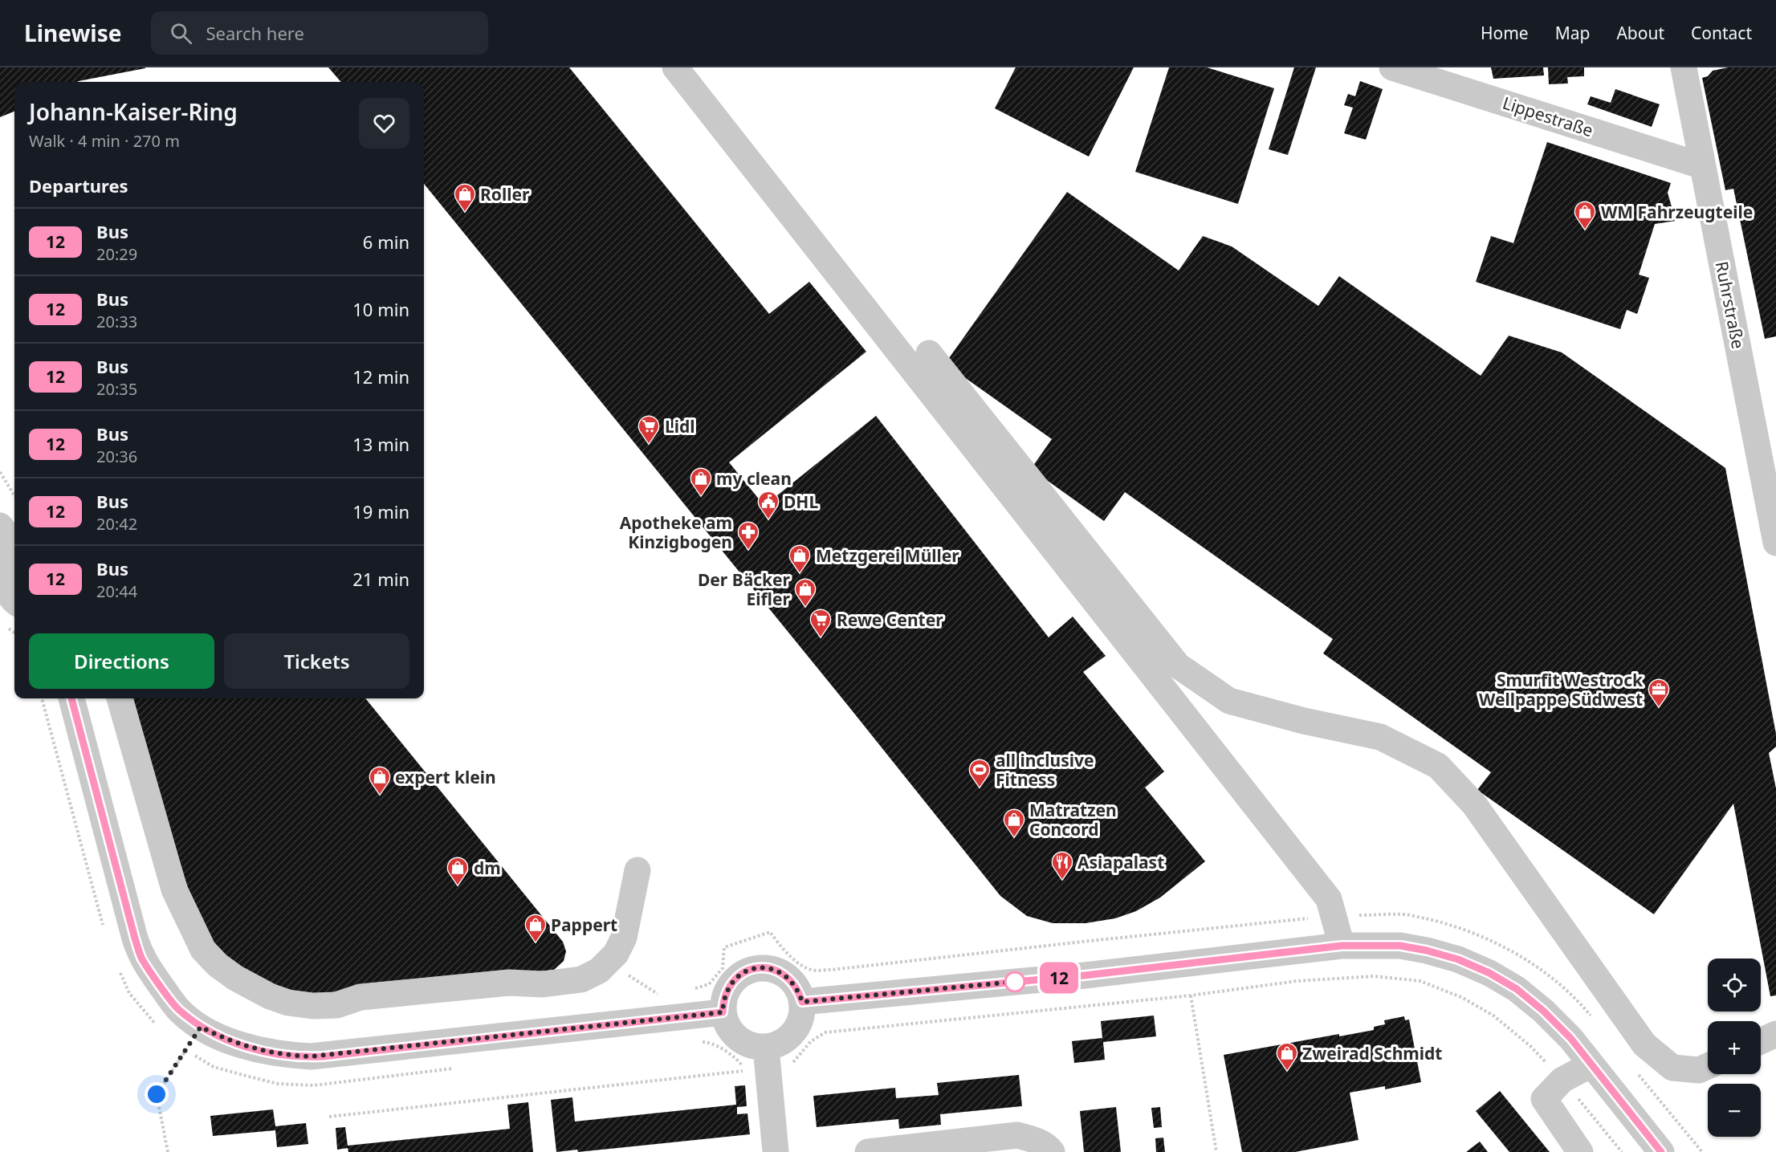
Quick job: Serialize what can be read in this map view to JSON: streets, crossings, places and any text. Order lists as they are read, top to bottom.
{
  "streets": {
    "street": ["Lippestraße", "Ruhrstraße"]
  },
  "crossings": [
    ["Lippestraße", "Ruhrstraße"]
  ],
  "places": {
    "shop": [
      "Roller",
      "WM Fahrzeugteile",
      "my clean",
      "Metzgerei Müller",
      "Der Bäcker Eifler",
      "expert klein",
      "Matratzen Concord",
      "dm",
      "Pappert",
      "Zweirad Schmidt"
    ],
    "supermarket": ["Lidl", "Rewe Center"],
    "public building": ["DHL"],
    "pharmacy": ["Apotheke am Kinzigbogen"],
    "office": ["Smurfit Westrock Wellpappe Südwest"],
    "sports": ["all inclusive Fitness"],
    "restaurant": ["Asiapalast"]
  },
  "lines": ["bus line 12"],
  "page": {
    "header": "Linewise",
    "search": "Search here",
    "nav": [
      "Home",
      "Map",
      "About",
      "Contact"
    ],
    "on_map": "12",
    "heading": [
      ["Johann-Kaiser-Ring", "Walk · 4 min · 270 m"],
      "Departures"
    ],
    "list": [
      {
        "mark": "12",
        "name": "Bus",
        "note": "20:29",
        "value": "6 min"
      },
      {
        "mark": "12",
        "name": "Bus",
        "note": "20:33",
        "value": "10 min"
      },
      {
        "mark": "12",
        "name": "Bus",
        "note": "20:35",
        "value": "12 min"
      },
      {
        "mark": "12",
        "name": "Bus",
        "note": "20:36",
        "value": "13 min"
      },
      {
        "mark": "12",
        "name": "Bus",
        "note": "20:42",
        "value": "19 min"
      },
      {
        "mark": "12",
        "name": "Bus",
        "note": "20:44",
        "value": "21 min"
      }
    ],
    "buttons": ["Directions", "Tickets"],
    "map_buttons": ["+", "−"]
  }
}
